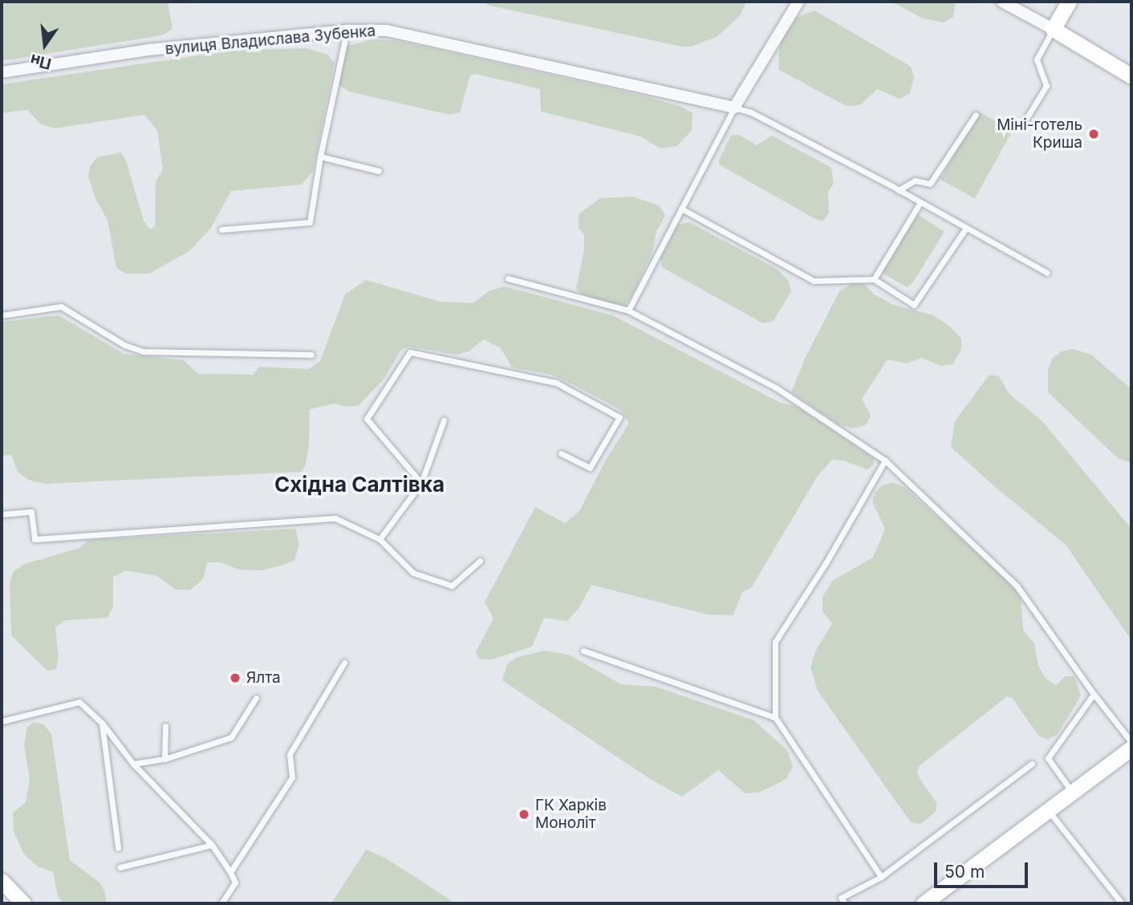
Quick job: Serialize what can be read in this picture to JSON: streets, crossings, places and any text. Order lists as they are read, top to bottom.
{
  "streets": {
    "street": ["вулиця Владислава Зубенка"]
  },
  "districts": ["Східна Салтівка"],
  "places": ["Міні-готель Криша", "Ялта", "ГК Харків Моноліт"],
  "scale_bar": "50 m",
  "north": "bottom"
}
